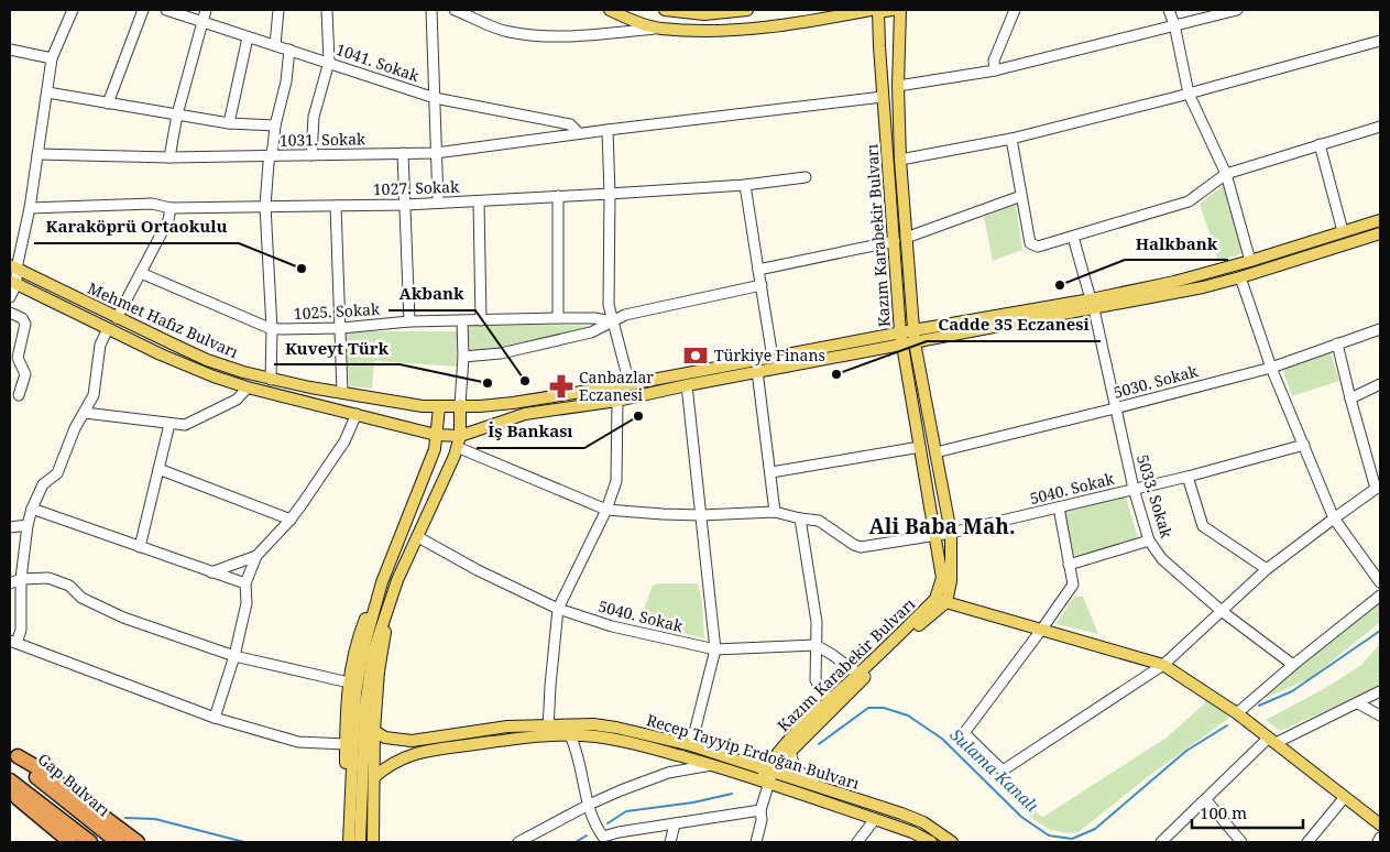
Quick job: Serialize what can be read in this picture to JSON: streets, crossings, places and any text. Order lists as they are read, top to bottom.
{
  "streets": {
    "highway": ["Gap Bulvarı"],
    "main road": ["Kazım Karabekir Bulvarı", "Mehmet Hafız Bulvarı", "Recep Tayyip Erdoğan Bulvarı"],
    "street": [
      "1041. Sokak",
      "1031. Sokak",
      "1027. Sokak",
      "1025. Sokak",
      "5030. Sokak",
      "5040. Sokak",
      "5033. Sokak"
    ]
  },
  "crossings": [
    ["1041. Sokak", "1031. Sokak"],
    ["1031. Sokak", "Kazım Karabekir Bulvarı"],
    ["Kazım Karabekir Bulvarı", "Mehmet Hafız Bulvarı"],
    ["Kazım Karabekir Bulvarı", "5030. Sokak"],
    ["Kazım Karabekir Bulvarı", "5040. Sokak"],
    ["Kazım Karabekir Bulvarı", "Recep Tayyip Erdoğan Bulvarı"],
    ["Mehmet Hafız Bulvarı", "5033. Sokak"],
    ["5030. Sokak", "5033. Sokak"],
    ["5040. Sokak", "5033. Sokak"]
  ],
  "districts": ["Ali Baba Mah."],
  "water": ["Sulama Kanalı"],
  "places": {
    "other": [
      "Karaköprü Ortaokulu",
      "Halkbank",
      "Cadde 35 Eczanesi",
      "Akbank",
      "Kuveyt Türk",
      "İş Bankası"
    ],
    "bank": ["Türkiye Finans"],
    "pharmacy": ["Canbazlar Eczanesi"]
  },
  "scale_bar": "100 m"
}
